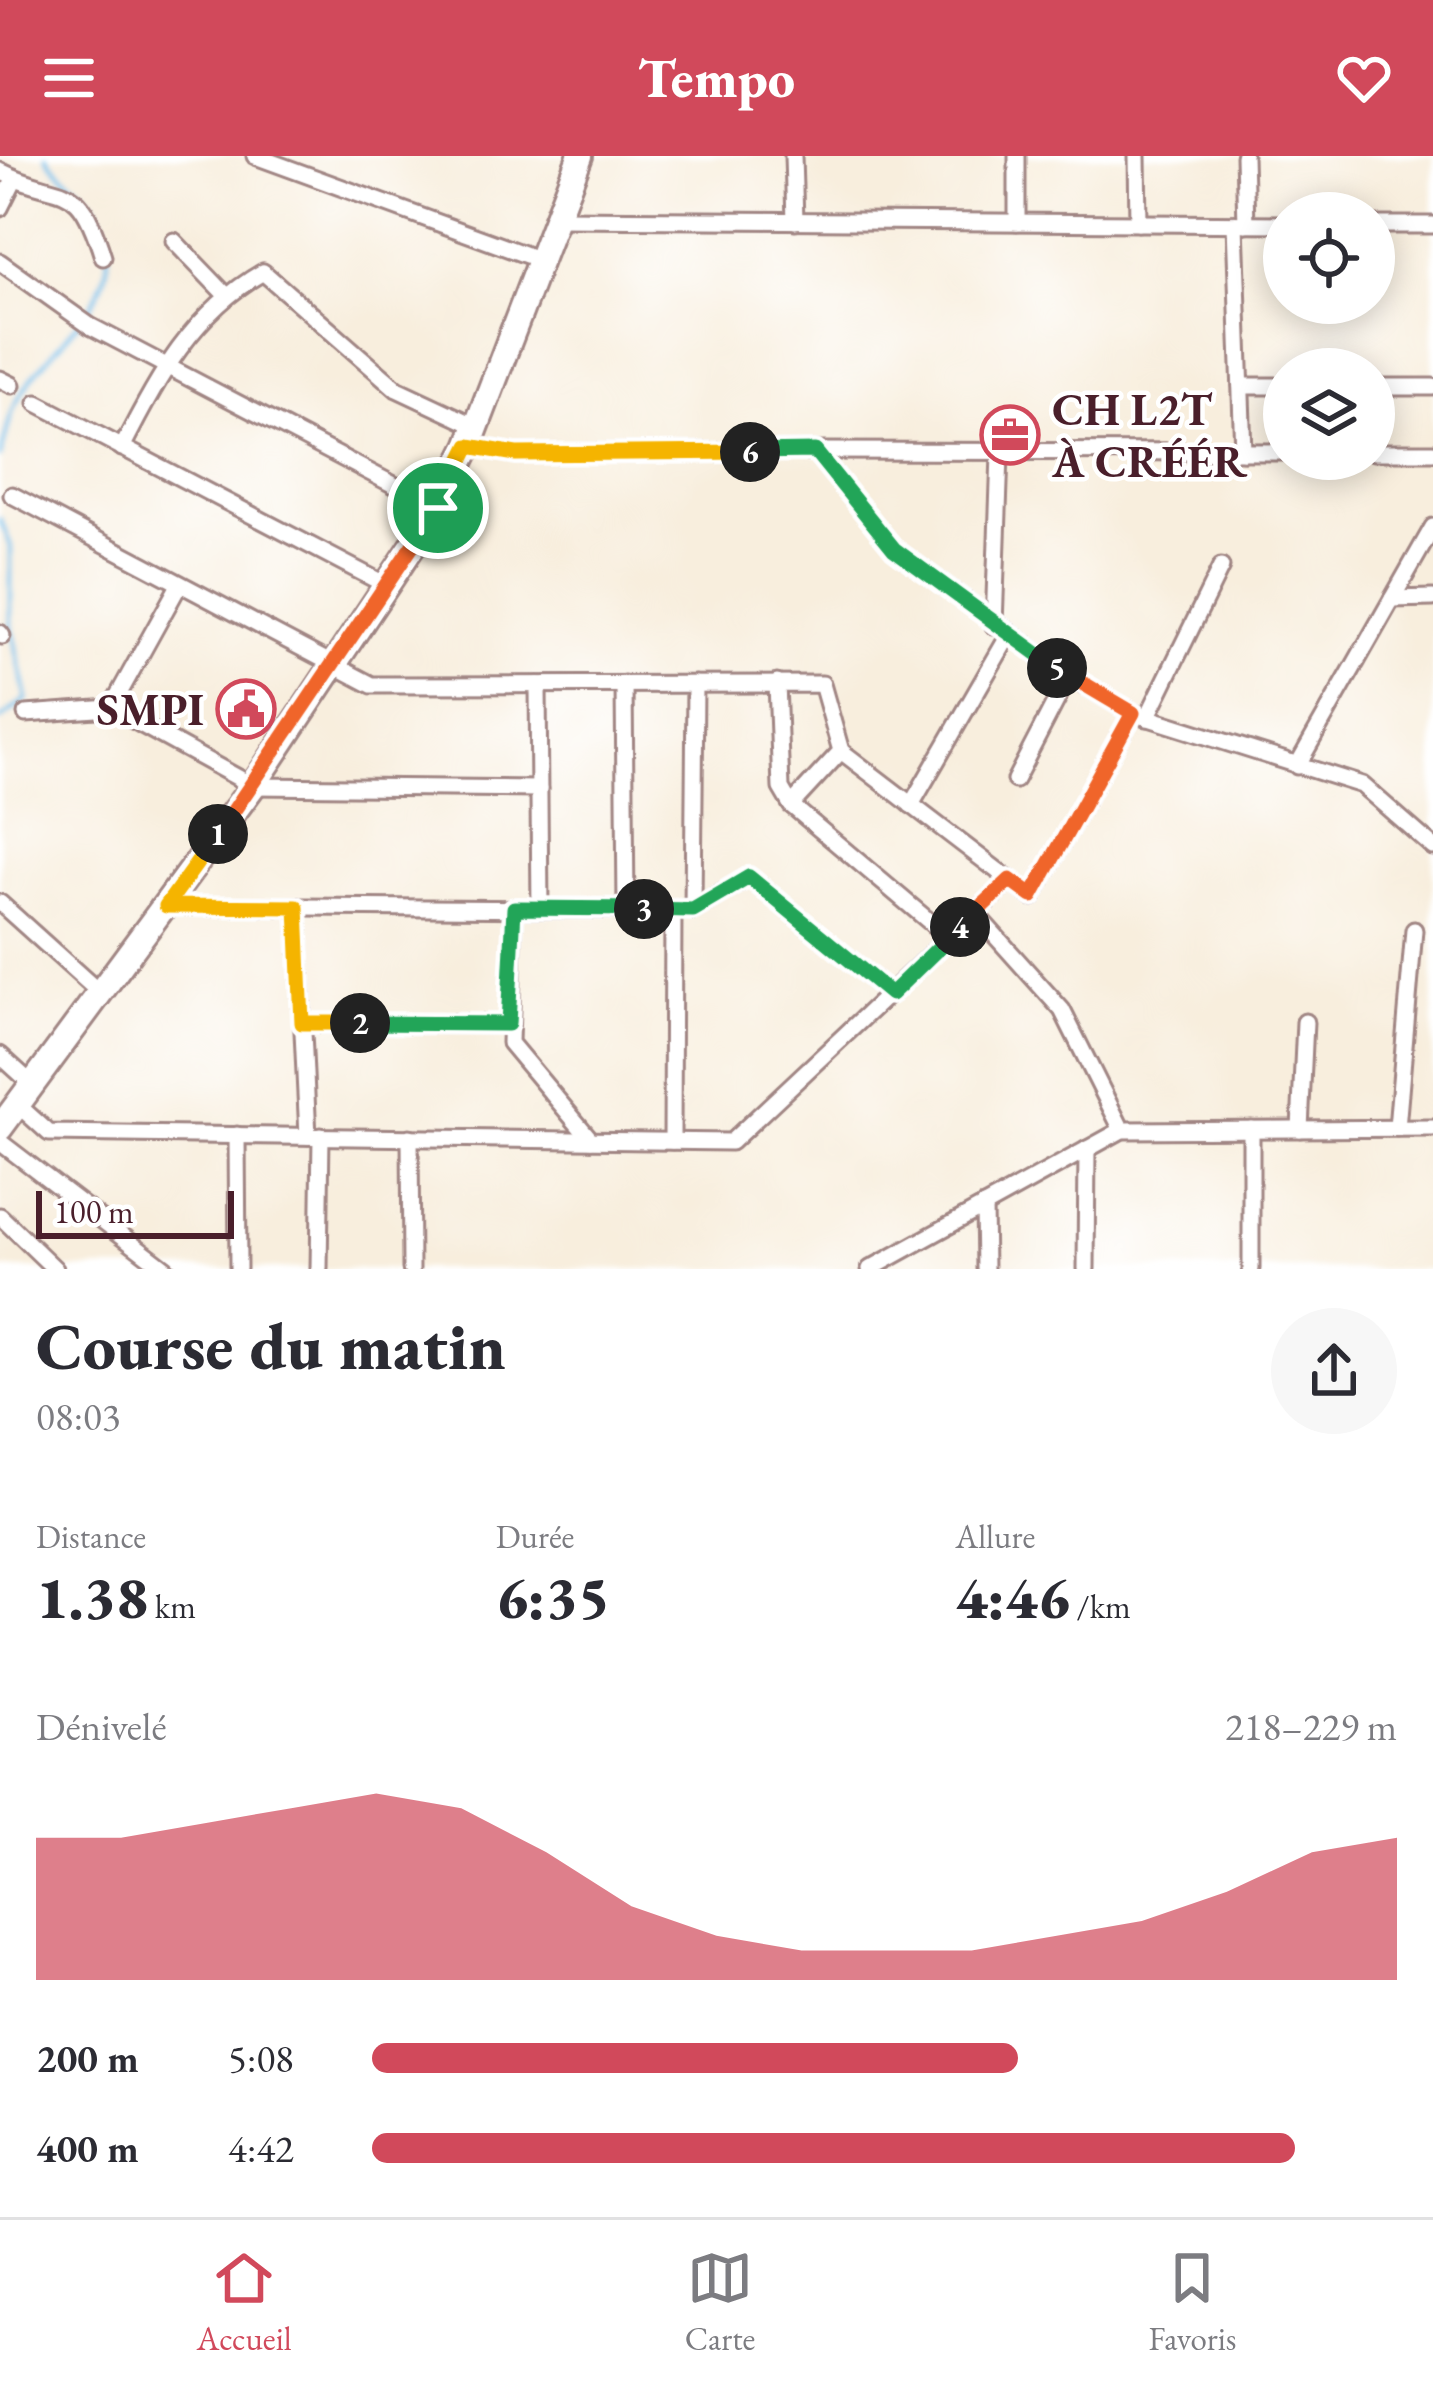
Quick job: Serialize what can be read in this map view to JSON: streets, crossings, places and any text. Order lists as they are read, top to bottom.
{
  "places": {
    "office": ["CH L2T À CRÉÉR"],
    "public building": ["SMPI"]
  },
  "scale_bar": "100 m",
  "page": {
    "header": "Tempo",
    "pins": [
      "6",
      "5",
      "1",
      "3",
      "4",
      "2"
    ],
    "scale": "100 m",
    "heading": ["Course du matin", "08:03"],
    "stats": [
      ["Distance", "1.38 km"],
      ["Durée", "6:35"],
      ["Allure", "4:46 /km"]
    ],
    "chart": ["Dénivelé", "218–229 m"],
    "list": [
      {
        "name": "200 m",
        "note": "5:08"
      },
      {
        "name": "400 m",
        "note": "4:42"
      }
    ],
    "tabs": ["Accueil", "Carte", "Favoris"]
  }
}
